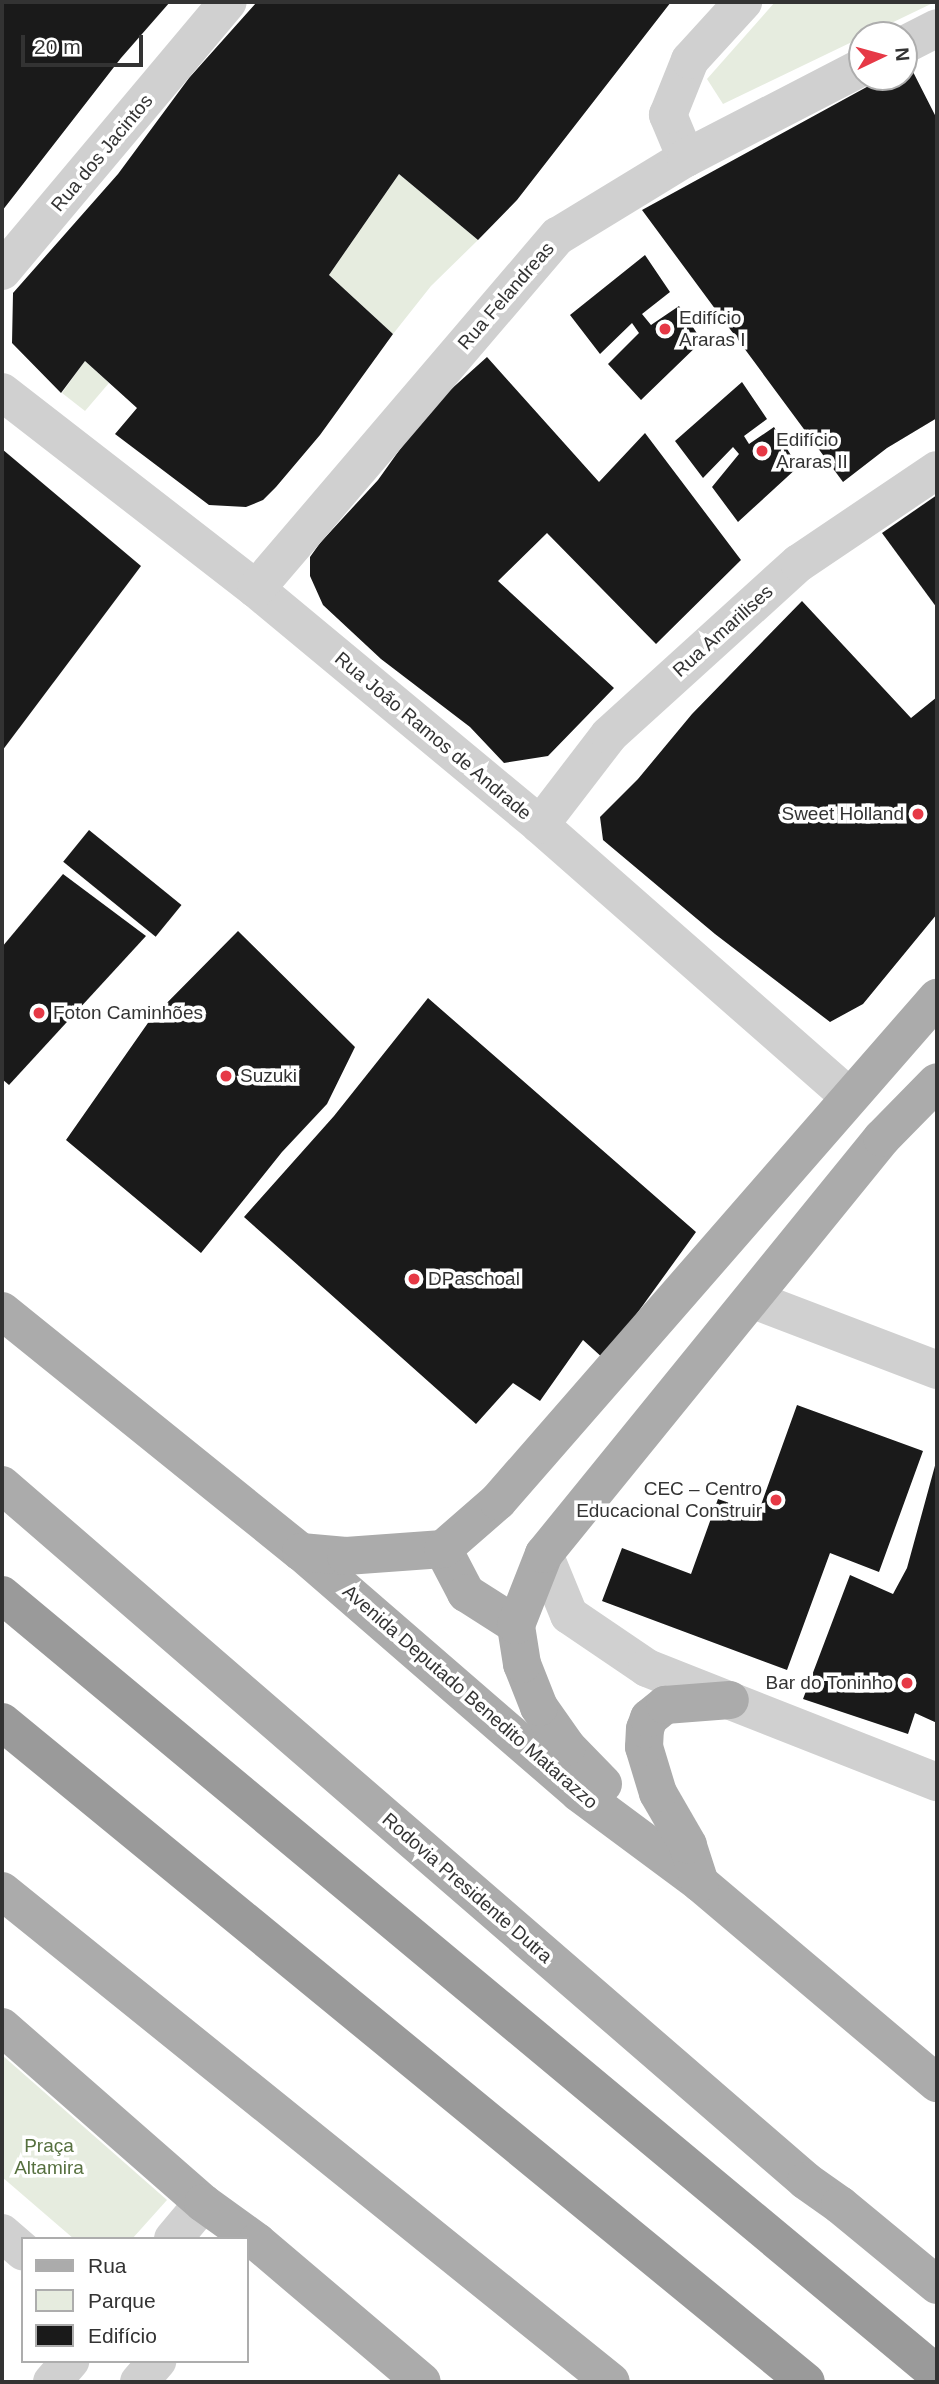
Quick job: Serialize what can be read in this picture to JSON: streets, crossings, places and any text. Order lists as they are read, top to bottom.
{
  "streets": {
    "main road": ["Avenida Deputado Benedito Matarazzo", "Rodovia Presidente Dutra"],
    "street": [
      "Rua dos Jacintos",
      "Rua Felandreas",
      "Rua Amarilises",
      "Rua João Ramos de Andrade"
    ]
  },
  "crossings": [
    ["Rua Felandreas", "Rua João Ramos de Andrade"],
    ["Rua Amarilises", "Rua João Ramos de Andrade"]
  ],
  "parks": ["Praça Altamira"],
  "places": [
    "Edifício Araras I",
    "Edifício Araras II",
    "Sweet Holland",
    "Foton Caminhões",
    "Suzuki",
    "DPaschoal",
    "CEC – Centro Educacional Construir",
    "Bar do Toninho"
  ],
  "legend": ["Rua", "Parque", "Edifício"],
  "scale_bar": "20 m",
  "north": "right"
}
